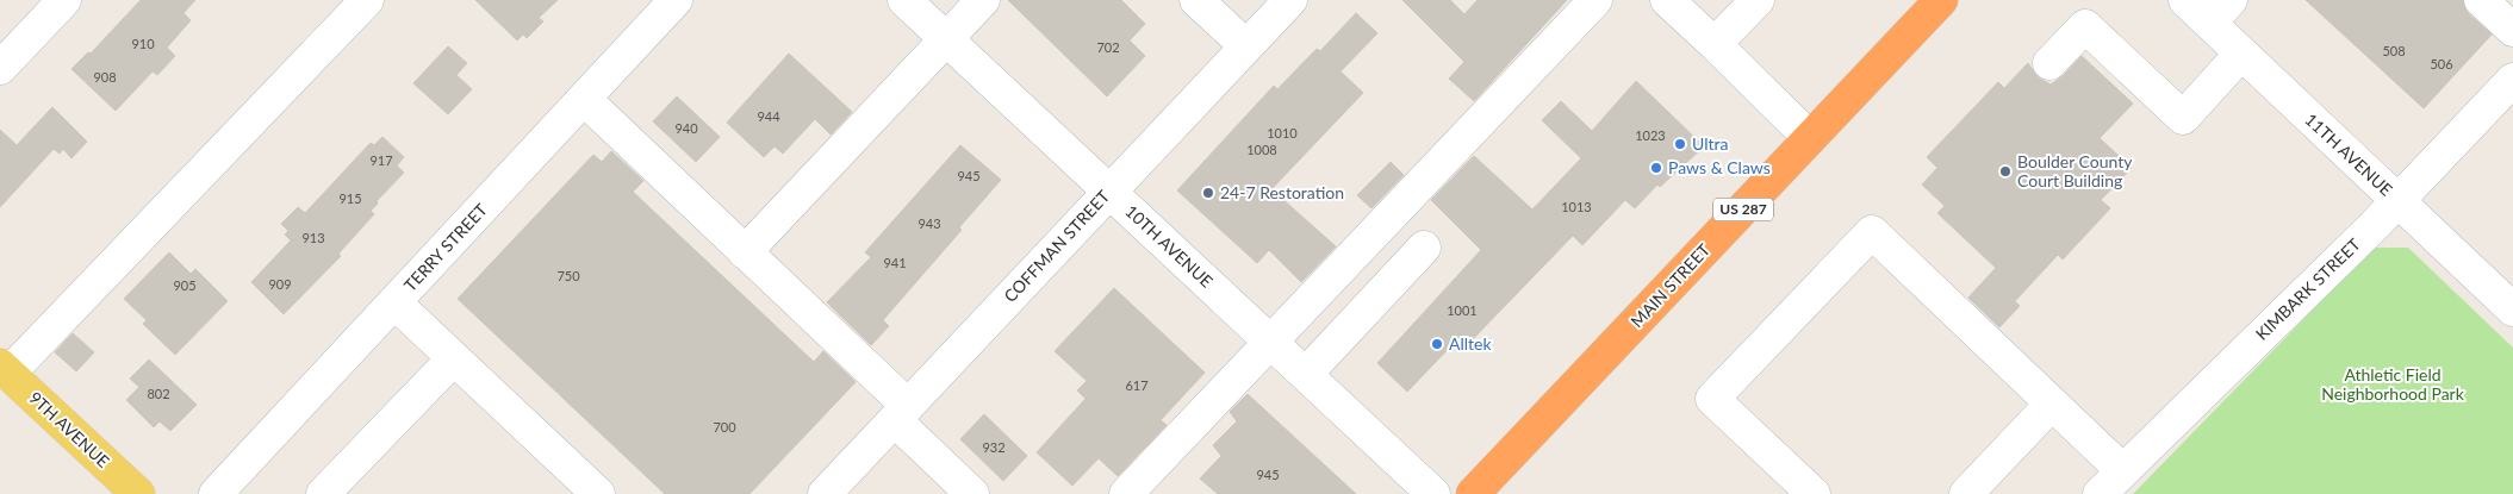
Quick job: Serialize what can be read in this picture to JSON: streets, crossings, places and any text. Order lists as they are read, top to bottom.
{
  "streets": {
    "highway": ["US 287", "MAIN STREET"],
    "main road": ["9TH AVENUE"],
    "street": [
      "11TH AVENUE",
      "COFFMAN STREET",
      "10TH AVENUE",
      "TERRY STREET",
      "KIMBARK STREET"
    ]
  },
  "crossings": [
    ["11TH AVENUE", "KIMBARK STREET"],
    ["COFFMAN STREET", "10TH AVENUE"]
  ],
  "parks": ["Athletic Field Neighborhood Park"],
  "places": [
    "Ultra",
    "Paws & Claws",
    "Boulder County Court Building",
    "24-7 Restoration",
    "Alltek"
  ],
  "house_numbers": [
    "910",
    "702",
    "508",
    "506",
    "908",
    "944",
    "940",
    "1010",
    "1023",
    "1008",
    "917",
    "945",
    "915",
    "1013",
    "943",
    "913",
    "941",
    "750",
    "909",
    "905",
    "1001",
    "617",
    "802",
    "700",
    "932",
    "945"
  ]
}
